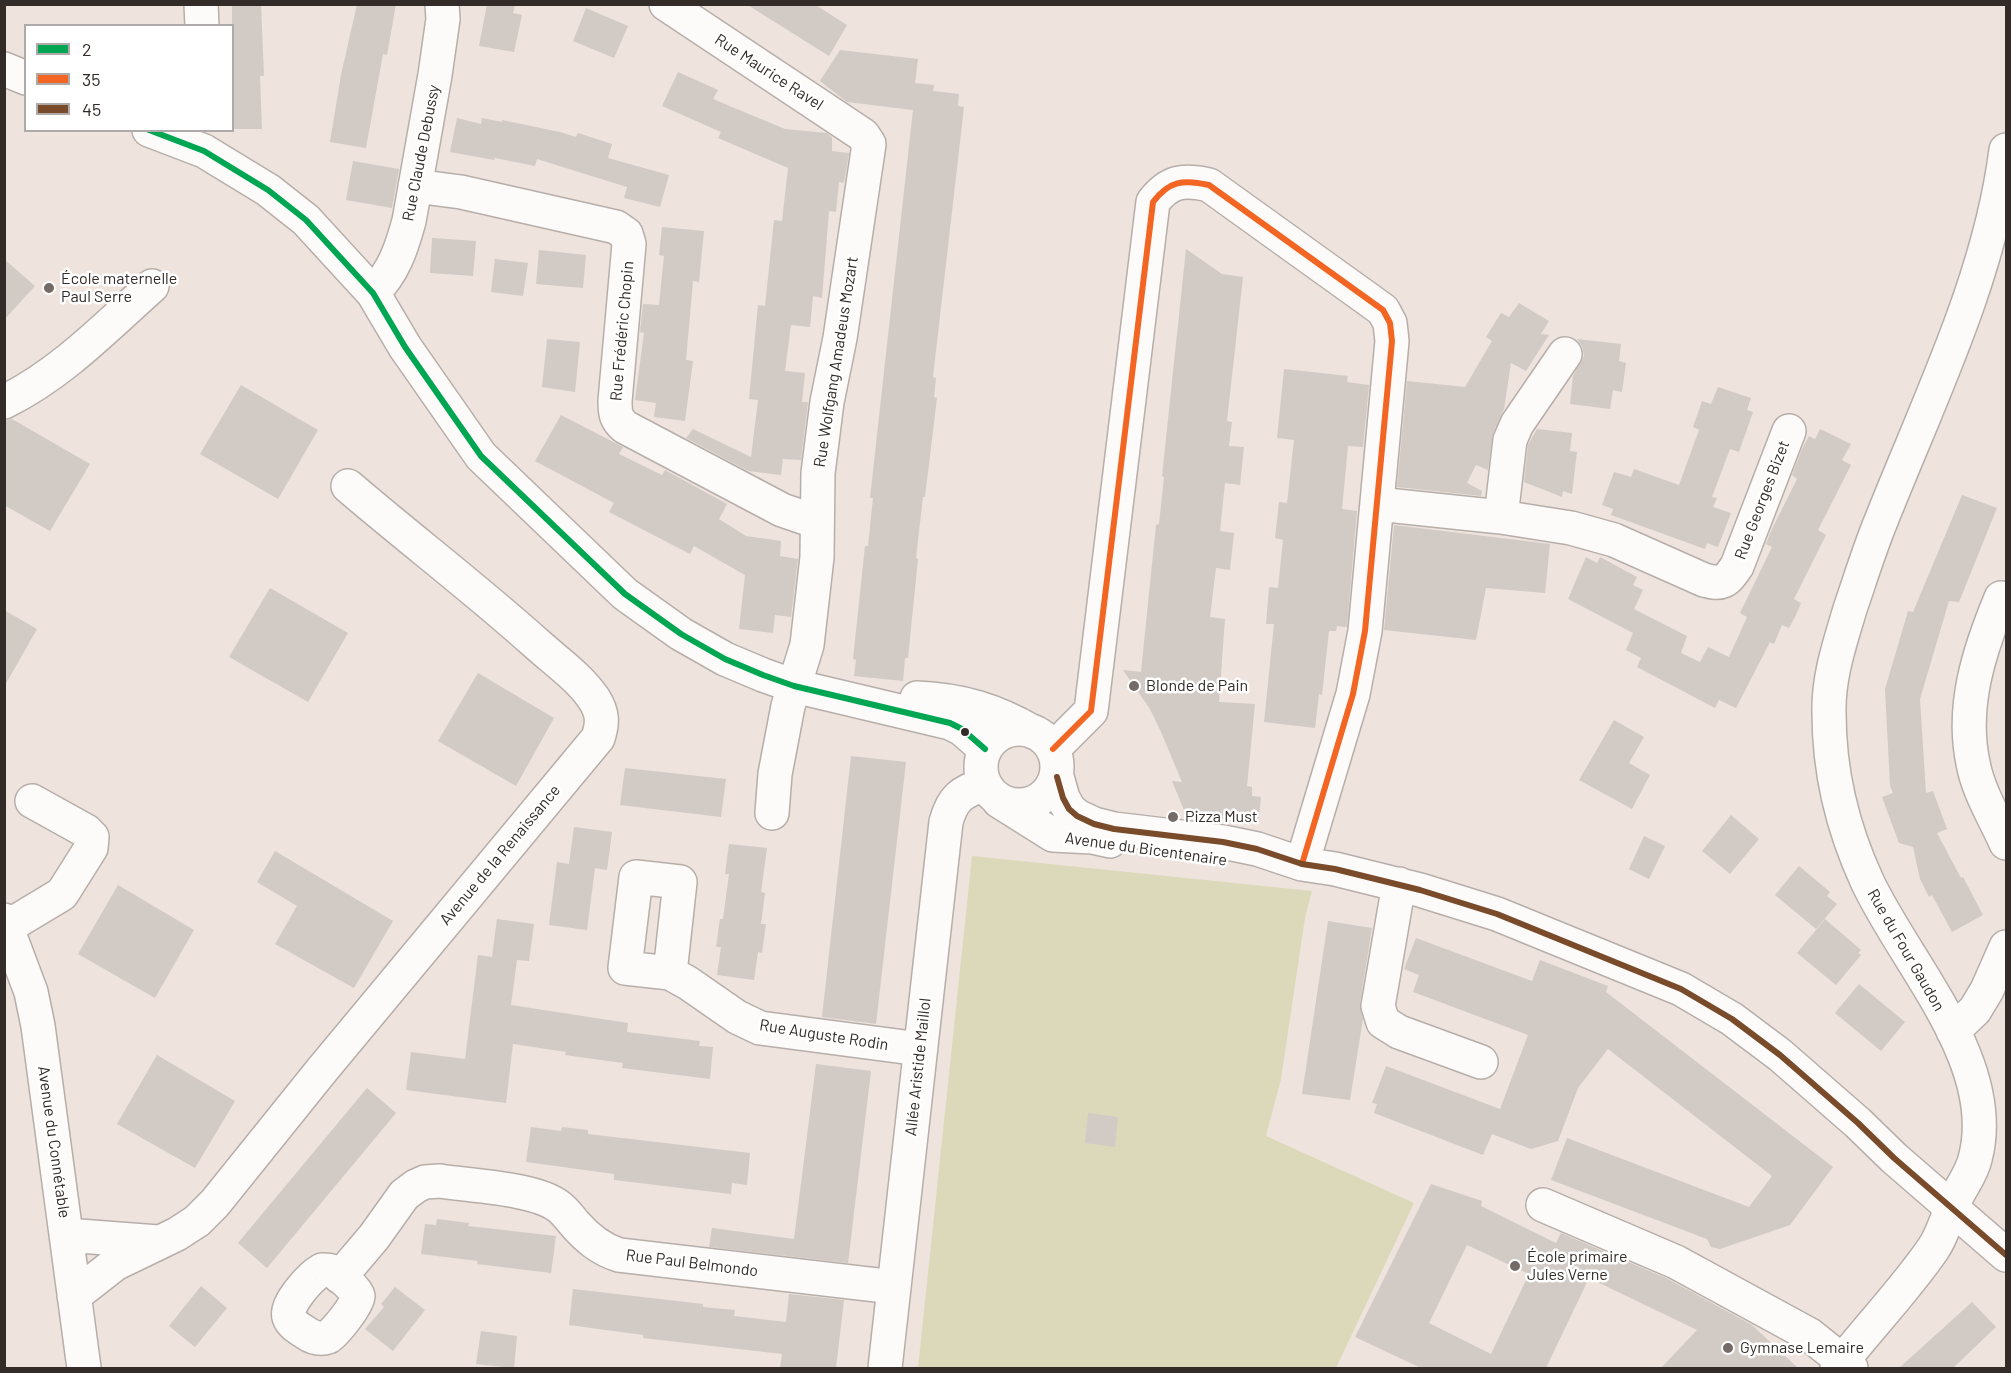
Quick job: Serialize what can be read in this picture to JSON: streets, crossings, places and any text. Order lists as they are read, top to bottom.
{
  "streets": {
    "street": [
      "Rue Maurice Ravel",
      "Rue Claude Debussy",
      "Rue Frédéric Chopin",
      "Rue Wolfgang Amadeus Mozart",
      "Rue Georges Bizet",
      "Avenue du Bicentenaire",
      "Avenue de la Renaissance",
      "Rue du Four Gaudon",
      "Rue Auguste Rodin",
      "Allée Aristide Maillol",
      "Avenue du Connétable",
      "Rue Paul Belmondo"
    ]
  },
  "crossings": [
    ["Rue Maurice Ravel", "Rue Wolfgang Amadeus Mozart"],
    ["Rue Claude Debussy", "Rue Frédéric Chopin"],
    ["Rue Frédéric Chopin", "Rue Wolfgang Amadeus Mozart"],
    ["Avenue du Bicentenaire", "Rue du Four Gaudon"],
    ["Avenue du Bicentenaire", "Allée Aristide Maillol"],
    ["Avenue de la Renaissance", "Avenue du Connétable"],
    ["Rue Auguste Rodin", "Allée Aristide Maillol"],
    ["Allée Aristide Maillol", "Rue Paul Belmondo"]
  ],
  "places": [
    "École maternelle Paul Serre",
    "Blonde de Pain",
    "Pizza Must",
    "École primaire Jules Verne",
    "Gymnase Lemaire"
  ],
  "lines": ["transit line 2", "transit line 35", "transit line 45"],
  "legend": ["2", "35", "45"]
}
